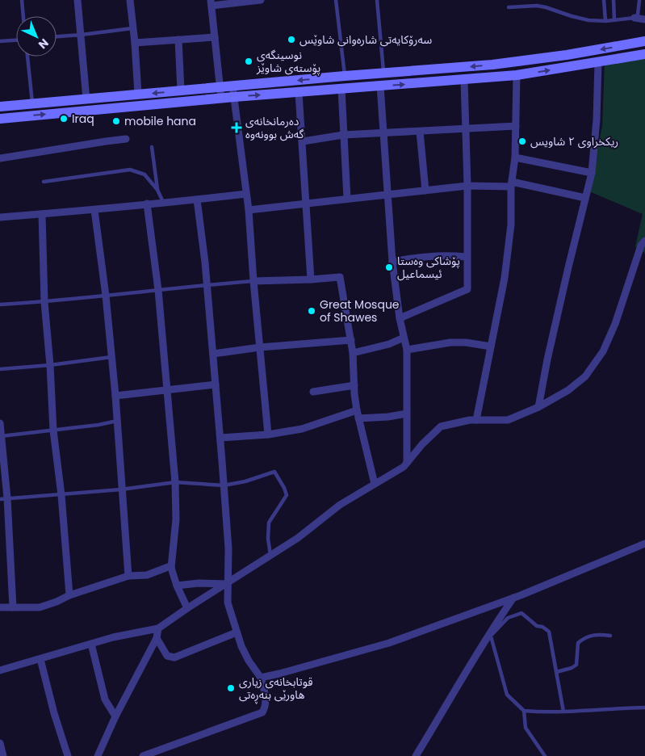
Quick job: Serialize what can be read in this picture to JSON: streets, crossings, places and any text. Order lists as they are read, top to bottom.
{
  "places": {
    "other": [
      "سەرۆکایەتی شارەوانی شاوێس",
      "نوسینگەی پۆستەی شاوێز",
      "Iraq",
      "mobile hana",
      "ريكخراوى ۲ شاويس",
      "پۆشاکی وەستا ئیسماعیل",
      "Great Mosque of Shawes",
      "قوتابخانەی زیاری هاورێی بنەڕەتی"
    ],
    "health": ["دەرمانخانەی گەش بوونەوە"]
  },
  "north": "bottom right"
}
